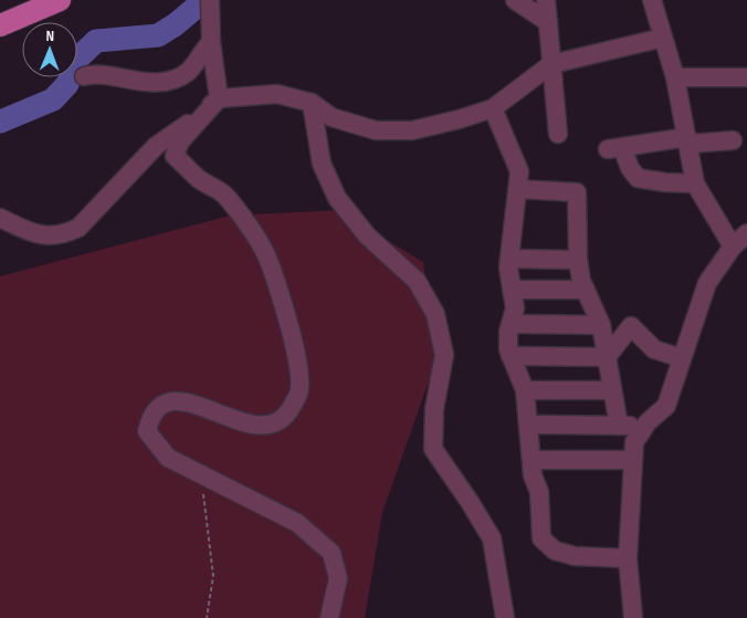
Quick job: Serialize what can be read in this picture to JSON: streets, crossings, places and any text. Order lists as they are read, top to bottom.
{
  "north": "top"
}
